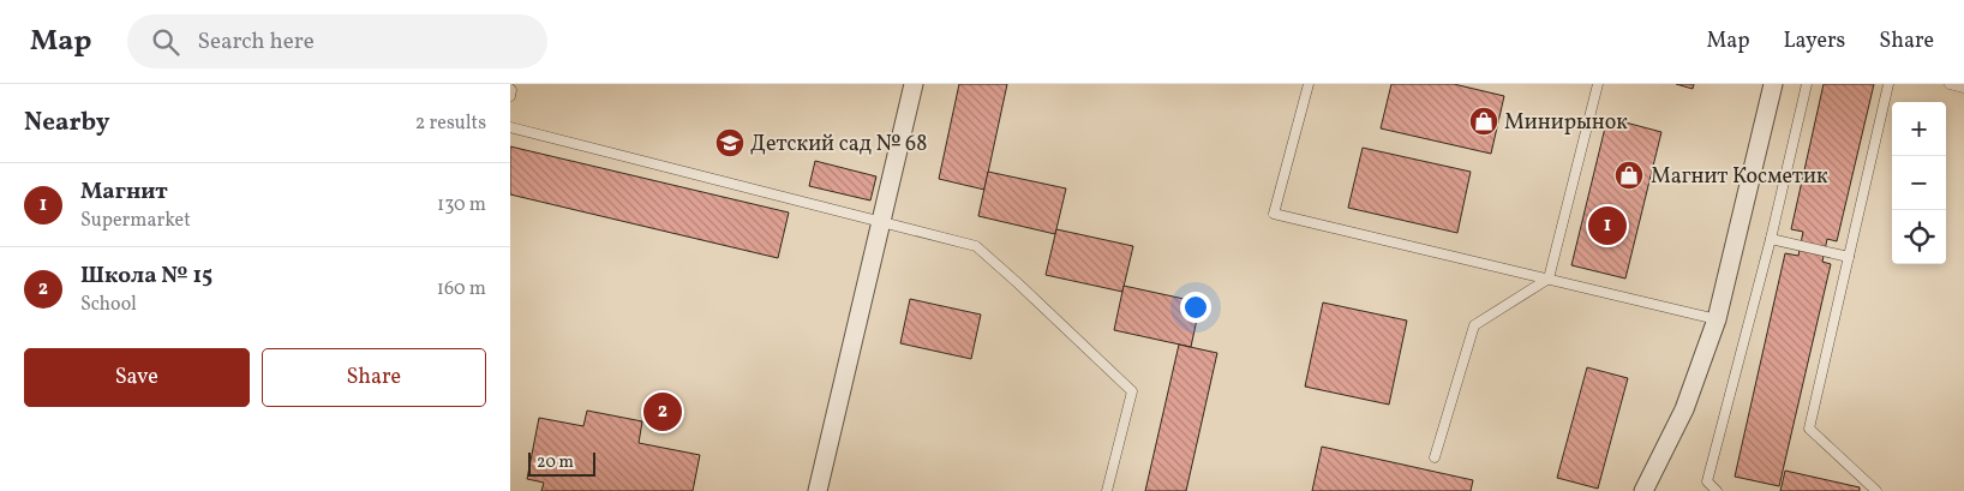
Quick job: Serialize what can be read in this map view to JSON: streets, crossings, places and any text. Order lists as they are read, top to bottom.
{
  "places": {
    "shop": ["Минирынок", "Магнит Косметик"],
    "school or university": ["Детский сад № 68"]
  },
  "scale_bar": "20 m",
  "page": {
    "header": "Map",
    "search": "Search here",
    "nav": ["Map", "Layers", "Share"],
    "heading": ["Nearby", "2 results"],
    "map_buttons": ["+", "−"],
    "list": [
      {
        "mark": "1",
        "name": "Магнит",
        "note": "Supermarket",
        "value": "130 m"
      },
      {
        "mark": "2",
        "name": "Школа № 15",
        "note": "School",
        "value": "160 m"
      }
    ],
    "pins": ["1", "2"],
    "buttons": ["Save", "Share"],
    "scale": "20 m"
  }
}
